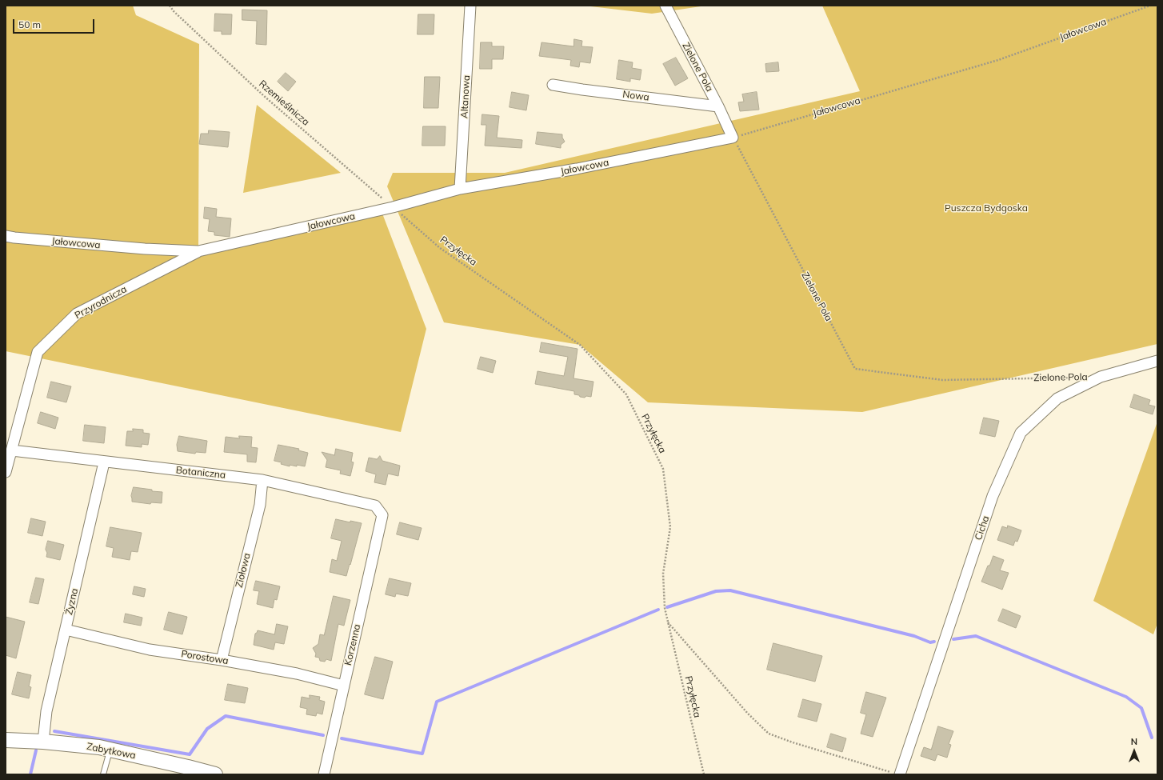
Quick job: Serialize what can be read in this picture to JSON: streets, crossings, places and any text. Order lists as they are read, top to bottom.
{
  "streets": {
    "street": [
      "Jałowcowa",
      "Zielone Pola",
      "Nowa",
      "Altanowa",
      "Przyrodnicza",
      "Botaniczna",
      "Cicha",
      "Ziołowa",
      "Żyzna",
      "Korzenna",
      "Porostowa",
      "Zabytkowa"
    ],
    "path": ["Rzemieślnicza", "Przyłęcka"]
  },
  "crossings": [
    ["Jałowcowa", "Zielone Pola"],
    ["Jałowcowa", "Altanowa"],
    ["Jałowcowa", "Rzemieślnicza"],
    ["Jałowcowa", "Przyłęcka"],
    ["Jałowcowa", "Przyrodnicza"],
    ["Zielone Pola", "Nowa"],
    ["Rzemieślnicza", "Przyłęcka"],
    ["Przyrodnicza", "Botaniczna"],
    ["Botaniczna", "Ziołowa"],
    ["Botaniczna", "Żyzna"],
    ["Botaniczna", "Korzenna"],
    ["Ziołowa", "Porostowa"],
    ["Żyzna", "Porostowa"],
    ["Żyzna", "Zabytkowa"],
    ["Korzenna", "Porostowa"]
  ],
  "parks": ["Puszcza Bydgoska"],
  "scale_bar": "50 m",
  "north": "top"
}
